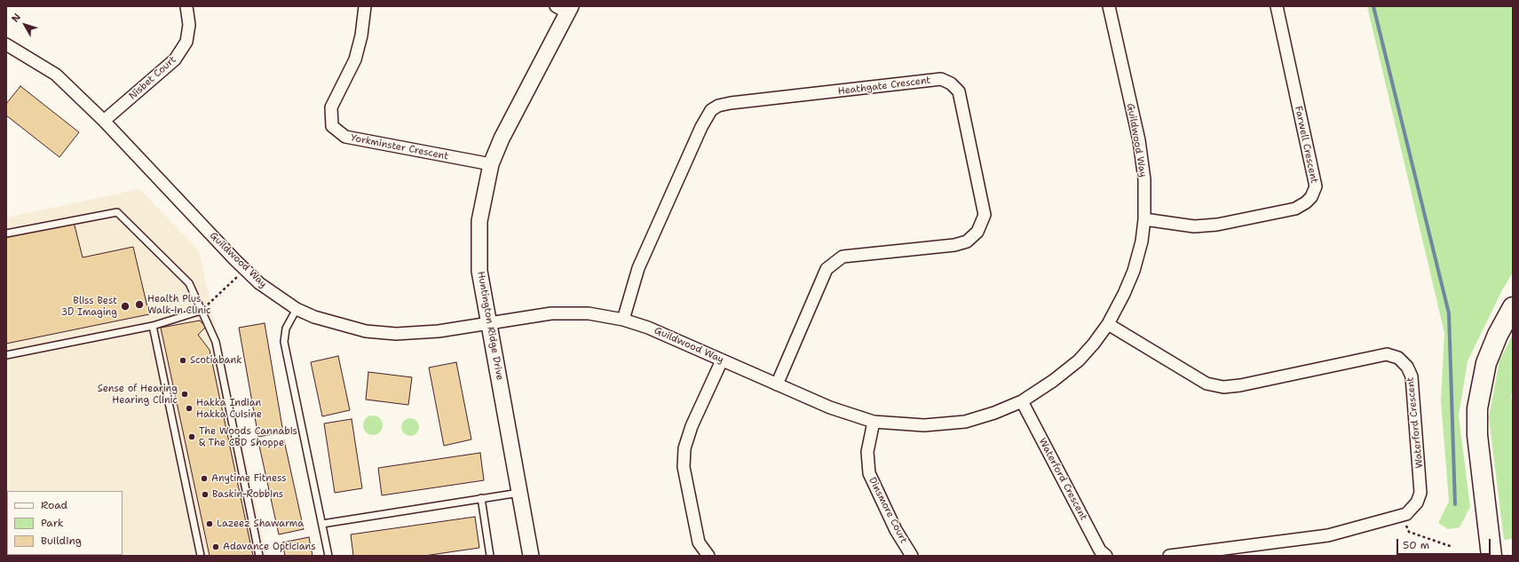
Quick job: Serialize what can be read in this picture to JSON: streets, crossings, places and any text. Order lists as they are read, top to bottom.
{
  "streets": {
    "street": [
      "Nisbet Court",
      "Heathgate Crescent",
      "Guildwood Way",
      "Farwell Crescent",
      "Yorkminster Crescent",
      "Huntington Ridge Drive",
      "Waterford Crescent",
      "Dinsmore Court"
    ]
  },
  "crossings": [
    ["Nisbet Court", "Guildwood Way"],
    ["Heathgate Crescent", "Guildwood Way"],
    ["Guildwood Way", "Farwell Crescent"],
    ["Guildwood Way", "Huntington Ridge Drive"],
    ["Guildwood Way", "Waterford Crescent"],
    ["Guildwood Way", "Dinsmore Court"],
    ["Yorkminster Crescent", "Huntington Ridge Drive"]
  ],
  "places": [
    "Health Plus Walk-in Clinic",
    "Bliss Best 3D Imaging",
    "Scotiabank",
    "Sense of Hearing Hearing Clinic",
    "Hakka Indian Hakka Cuisine",
    "The Woods Cannabis & The CBD Shoppe",
    "Anytime Fitness",
    "Baskin-Robbins",
    "Lazeez Shawarma",
    "Adavance Opticians"
  ],
  "legend": ["Road", "Park", "Building"],
  "scale_bar": "50 m",
  "north": "top left"
}
